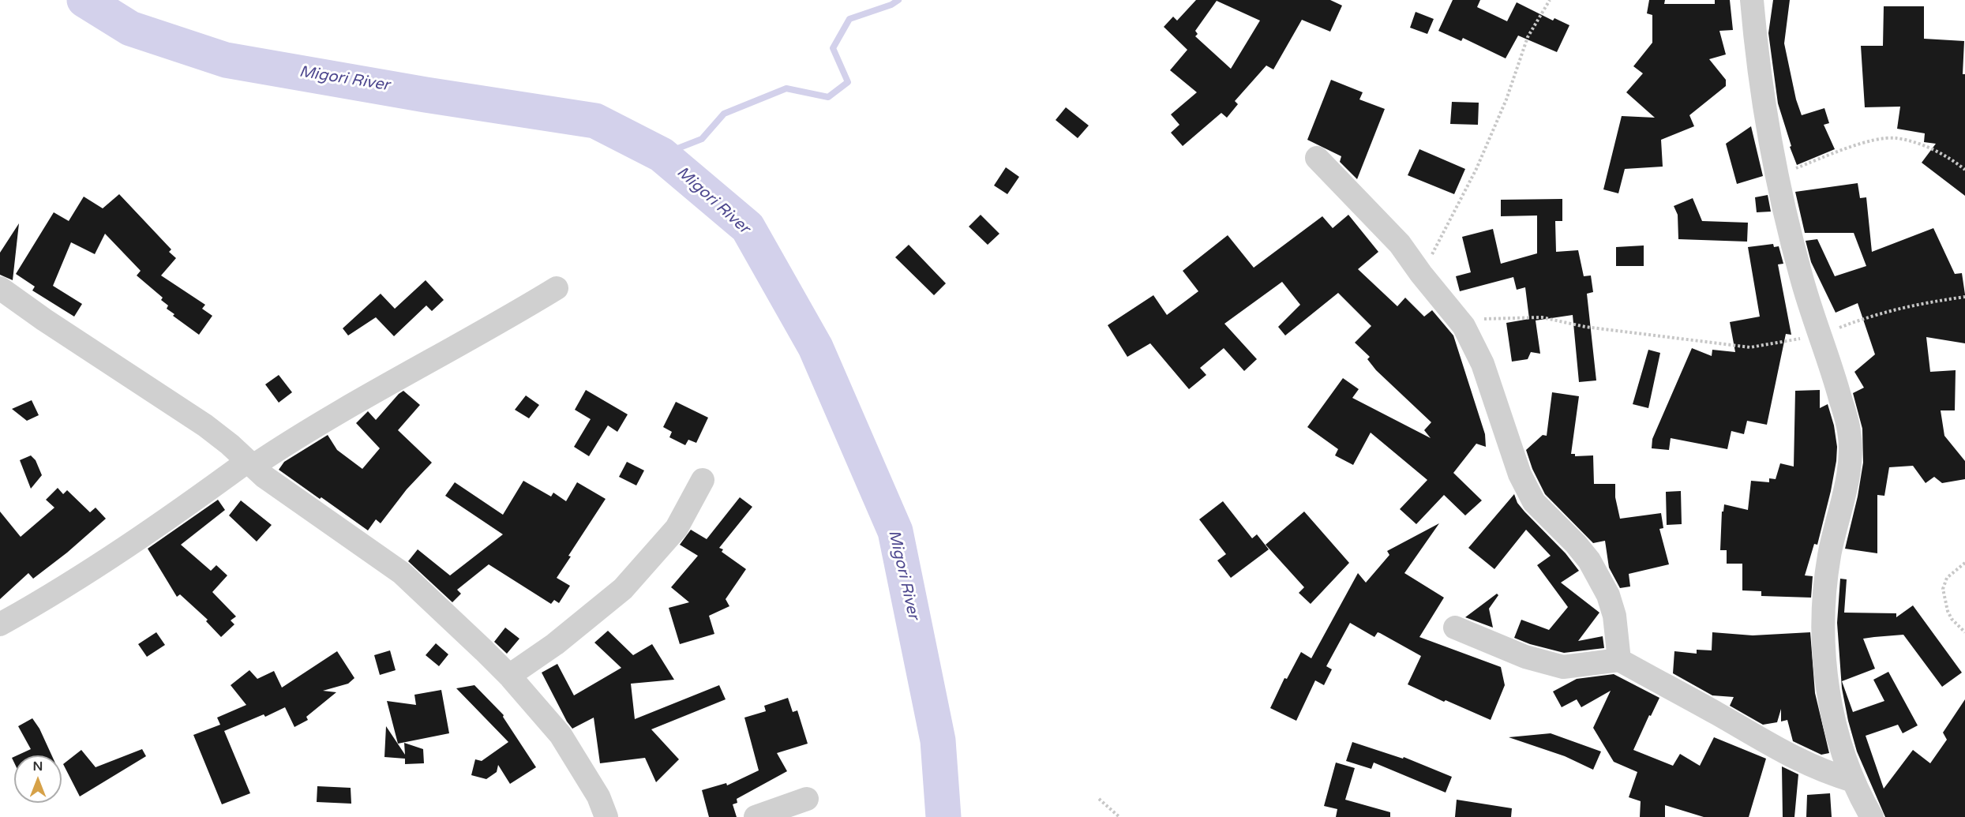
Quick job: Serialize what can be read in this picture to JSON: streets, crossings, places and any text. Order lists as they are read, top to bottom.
{
  "water": ["Migori River"],
  "north": "top"
}
